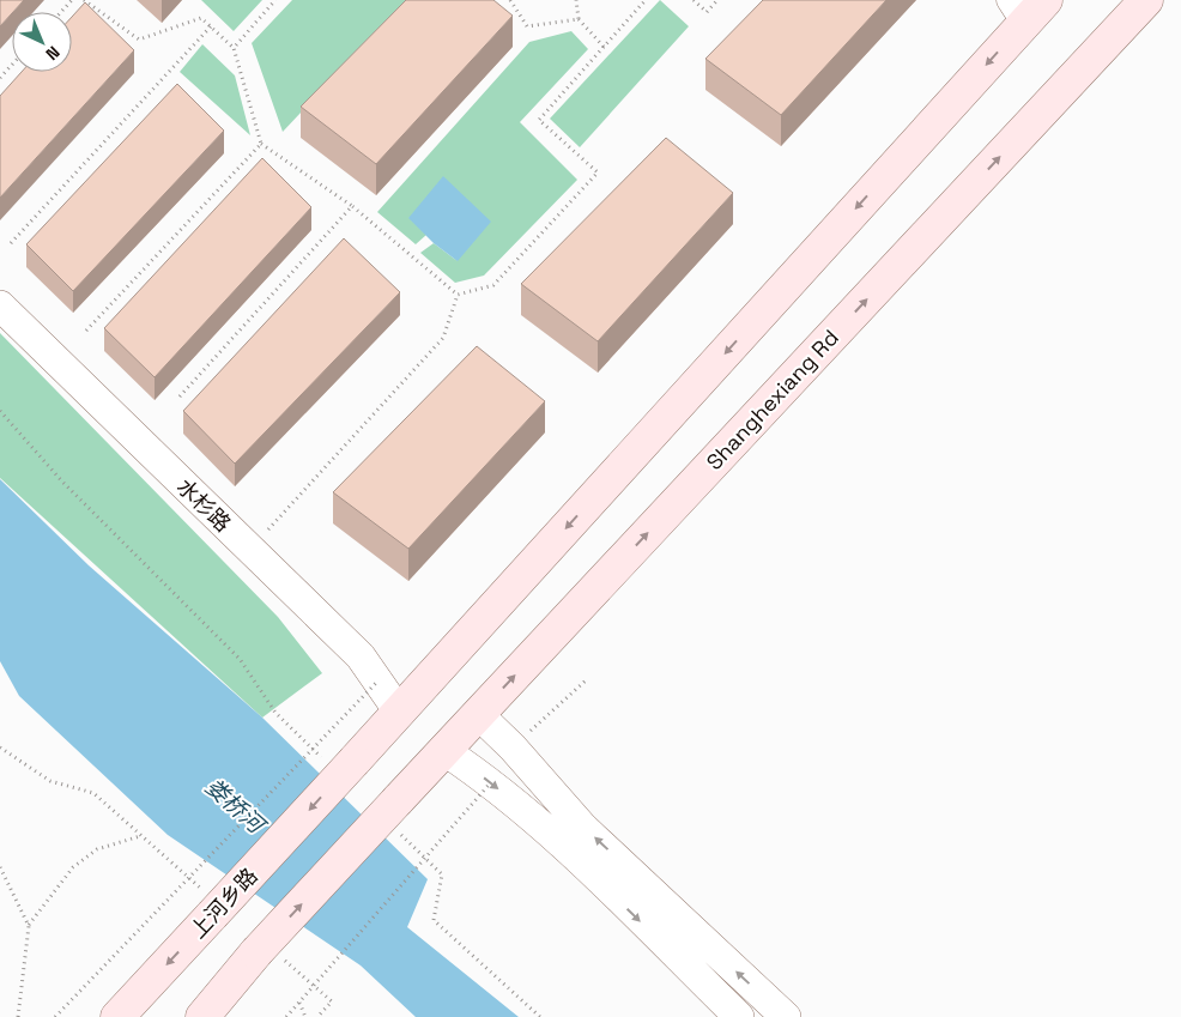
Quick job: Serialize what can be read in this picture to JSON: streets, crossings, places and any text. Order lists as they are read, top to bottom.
{
  "streets": {
    "main road": ["Shanghexiang Rd", "上河乡路"],
    "street": ["水杉路"]
  },
  "one_way": ["上河乡路"],
  "water": ["娄桥河"],
  "north": "bottom right"
}
